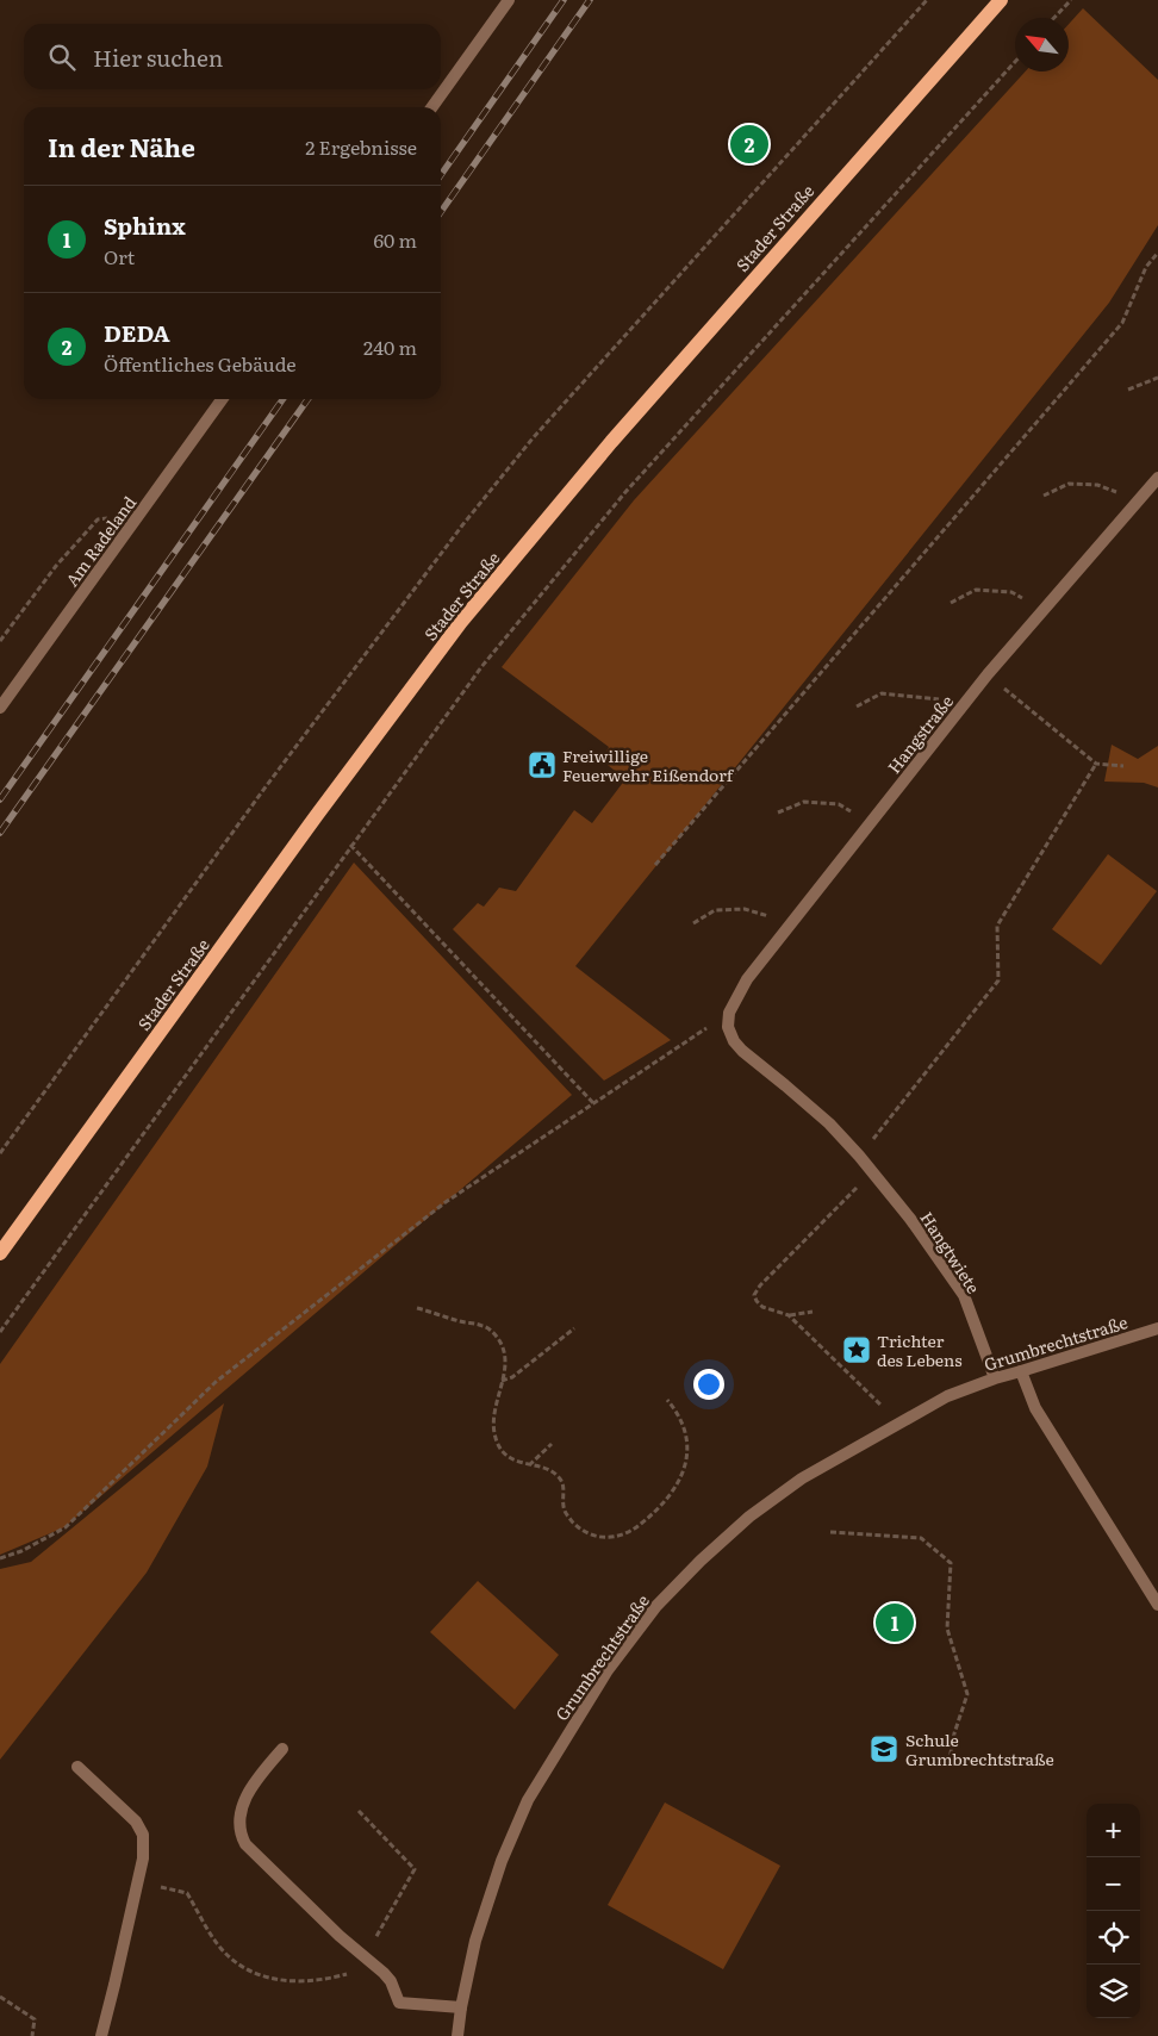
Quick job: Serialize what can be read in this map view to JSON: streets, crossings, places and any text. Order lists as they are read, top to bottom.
{
  "streets": {
    "main road": ["Stader Straße"],
    "street": [
      "Am Radeland",
      "Hangstraße",
      "Hangtwiete",
      "Grumbrechtstraße"
    ]
  },
  "crossings": [
    ["Hangstraße", "Hangtwiete"],
    ["Hangtwiete", "Grumbrechtstraße"]
  ],
  "places": {
    "public building": ["Freiwillige Feuerwehr Eißendorf"],
    "place": ["Trichter des Lebens"],
    "school or university": ["Schule Grumbrechtstraße"]
  },
  "north": "top left",
  "page": {
    "search": "Hier suchen",
    "heading": ["In der Nähe", "2 Ergebnisse"],
    "pins": ["2", "1"],
    "list": [
      {
        "mark": "1",
        "name": "Sphinx",
        "note": "Ort",
        "value": "60 m"
      },
      {
        "mark": "2",
        "name": "DEDA",
        "note": "Öffentliches Gebäude",
        "value": "240 m"
      }
    ],
    "map_buttons": ["+", "−"]
  }
}
